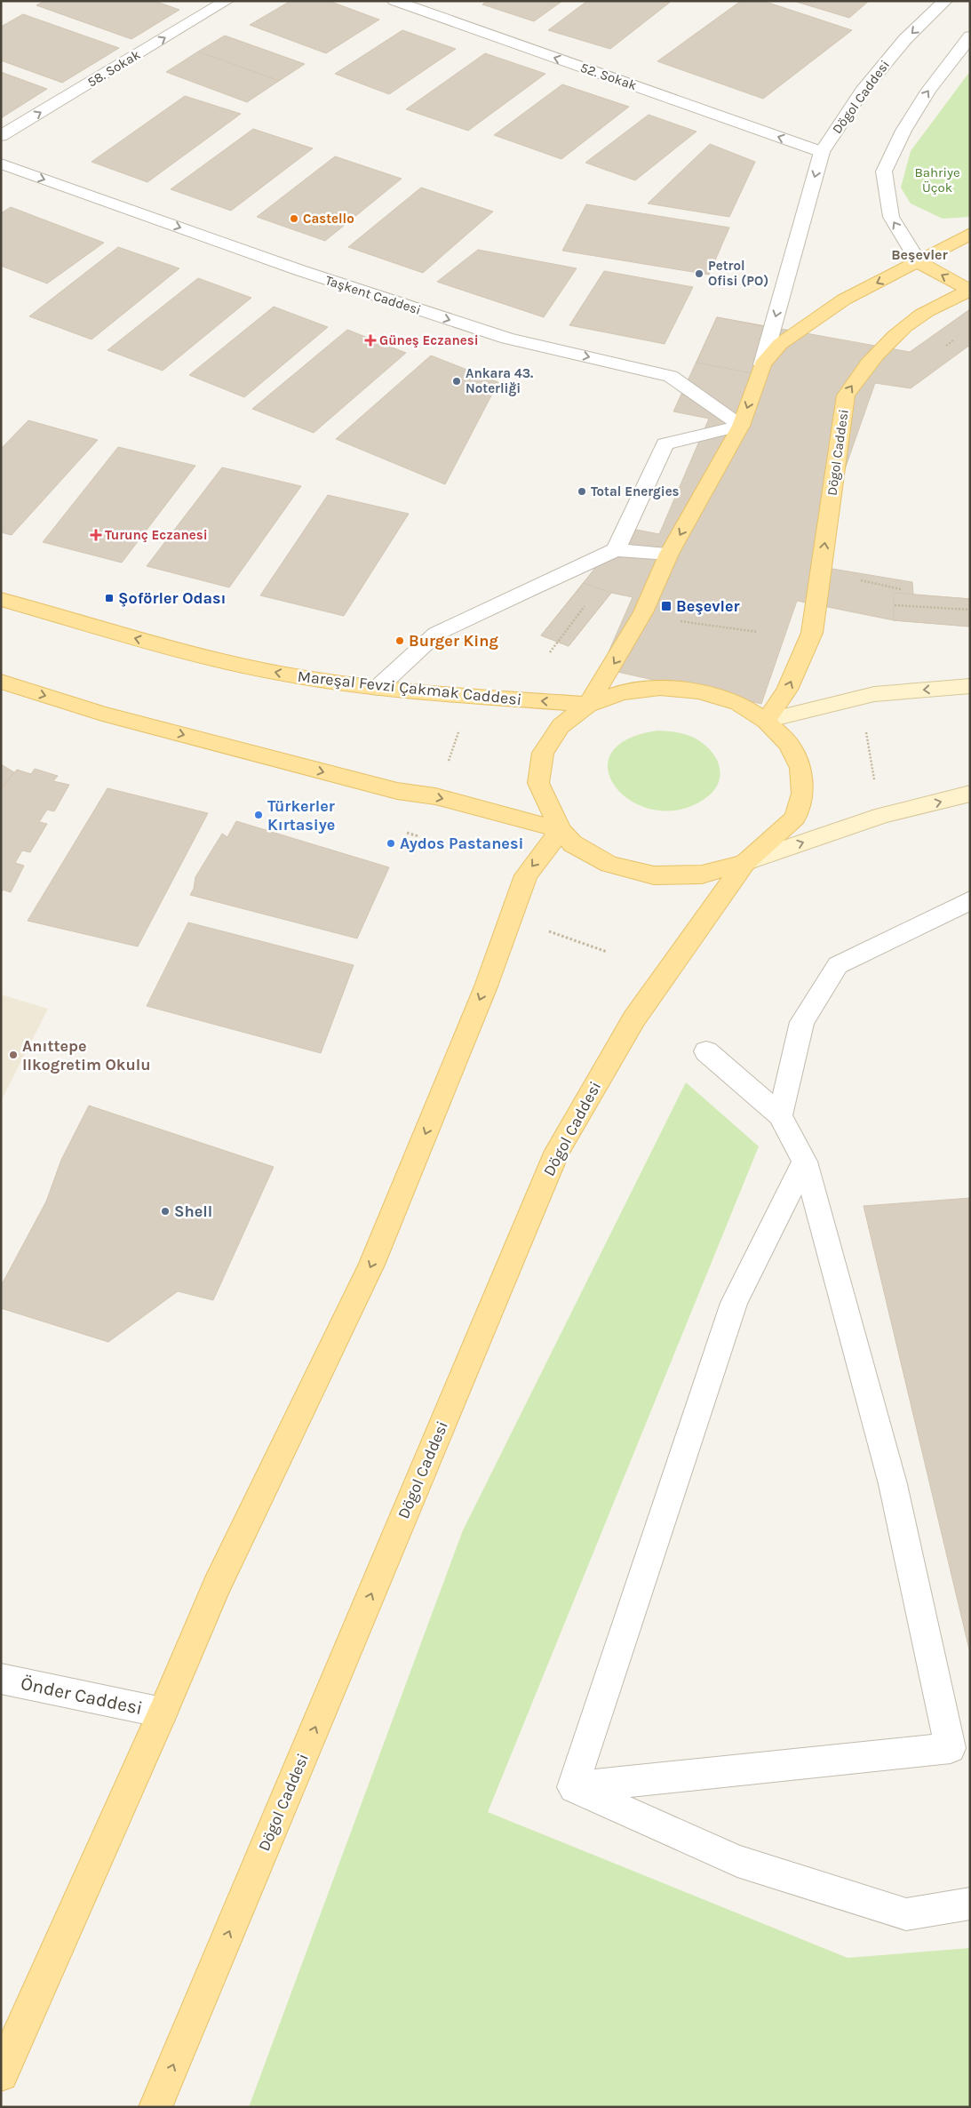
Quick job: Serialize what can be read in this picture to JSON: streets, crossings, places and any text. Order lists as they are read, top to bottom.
{
  "streets": {
    "main road": ["Dögol Caddesi", "Mareşal Fevzi Çakmak Caddesi"],
    "street": [
      "58. Sokak",
      "52. Sokak",
      "Taşkent Caddesi",
      "Önder Caddesi"
    ]
  },
  "crossings": [
    ["52. Sokak", "Dögol Caddesi"],
    ["Dögol Caddesi", "Taşkent Caddesi"],
    ["Dögol Caddesi", "Mareşal Fevzi Çakmak Caddesi"]
  ],
  "one_way": ["58. Sokak", "52. Sokak", "Taşkent Caddesi"],
  "districts": ["Beşevler"],
  "parks": ["Bahriye Üçok"],
  "places": {
    "other": [
      "Castello",
      "Petrol Ofisi (PO)",
      "Ankara 43. Noterliği",
      "Total Energies",
      "Burger King",
      "Türkerler Kırtasiye",
      "Aydos Pastanesi",
      "Anıttepe Ilkogretim Okulu",
      "Shell"
    ],
    "health": ["Güneş Eczanesi", "Turunç Eczanesi"],
    "transit": ["Şoförler Odası", "Beşevler"]
  }
}
